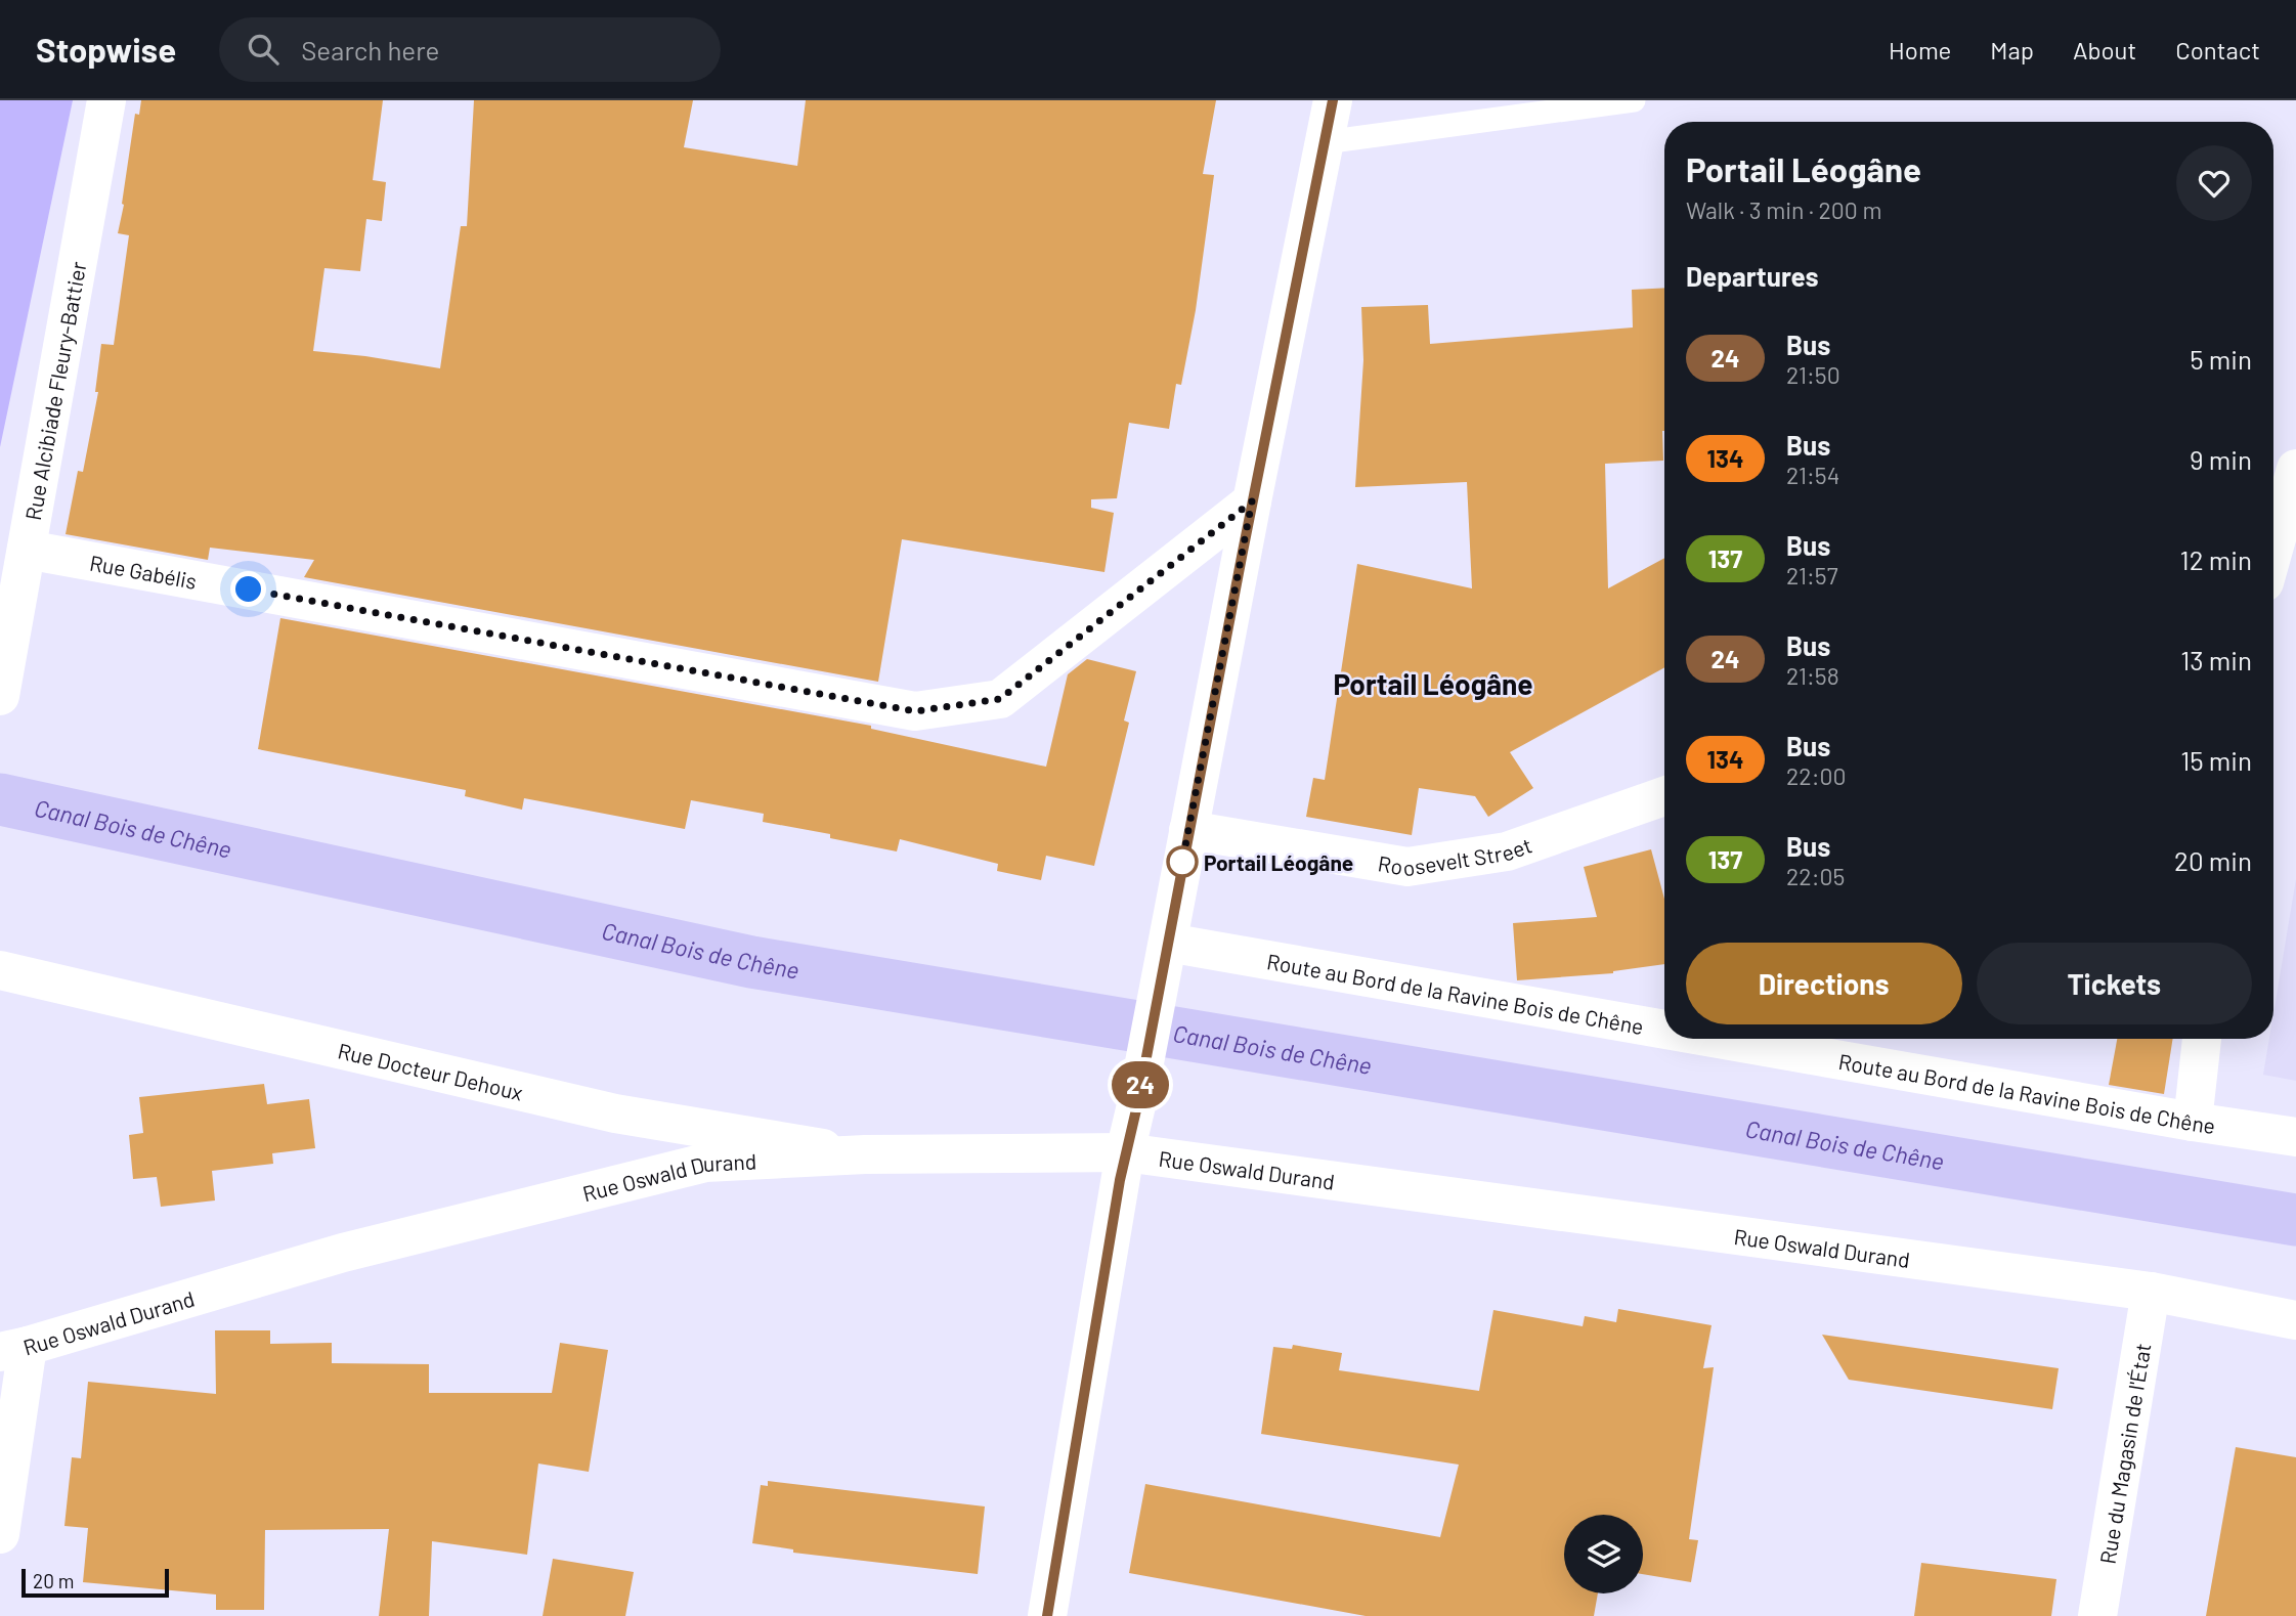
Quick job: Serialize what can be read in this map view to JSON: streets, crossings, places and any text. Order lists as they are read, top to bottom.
{
  "streets": {
    "street": [
      "Rue Alcibiade Fleury-Battier",
      "Rue Gabélis",
      "Roosevelt Street",
      "Route au Bord de la Ravine Bois de Chêne",
      "Rue Docteur Dehoux",
      "Rue Oswald Durand",
      "Rue du Magasin de l'État"
    ]
  },
  "crossings": [
    ["Rue Alcibiade Fleury-Battier", "Rue Gabélis"],
    ["Rue Docteur Dehoux", "Rue Oswald Durand"],
    ["Rue Oswald Durand", "Rue du Magasin de l'État"]
  ],
  "districts": ["Portail Léogâne"],
  "water": ["Canal Bois de Chêne"],
  "places": ["Portail Léogâne"],
  "lines": ["bus line 24"],
  "scale_bar": "20 m",
  "page": {
    "header": "Stopwise",
    "search": "Search here",
    "nav": [
      "Home",
      "Map",
      "About",
      "Contact"
    ],
    "on_map": "24",
    "heading": [
      ["Portail Léogâne", "Walk · 3 min · 200 m"],
      "Departures"
    ],
    "list": [
      {
        "mark": "24",
        "name": "Bus",
        "note": "21:50",
        "value": "5 min"
      },
      {
        "mark": "134",
        "name": "Bus",
        "note": "21:54",
        "value": "9 min"
      },
      {
        "mark": "137",
        "name": "Bus",
        "note": "21:57",
        "value": "12 min"
      },
      {
        "mark": "24",
        "name": "Bus",
        "note": "21:58",
        "value": "13 min"
      },
      {
        "mark": "134",
        "name": "Bus",
        "note": "22:00",
        "value": "15 min"
      },
      {
        "mark": "137",
        "name": "Bus",
        "note": "22:05",
        "value": "20 min"
      }
    ],
    "buttons": ["Directions", "Tickets"],
    "scale": "20 m"
  }
}
